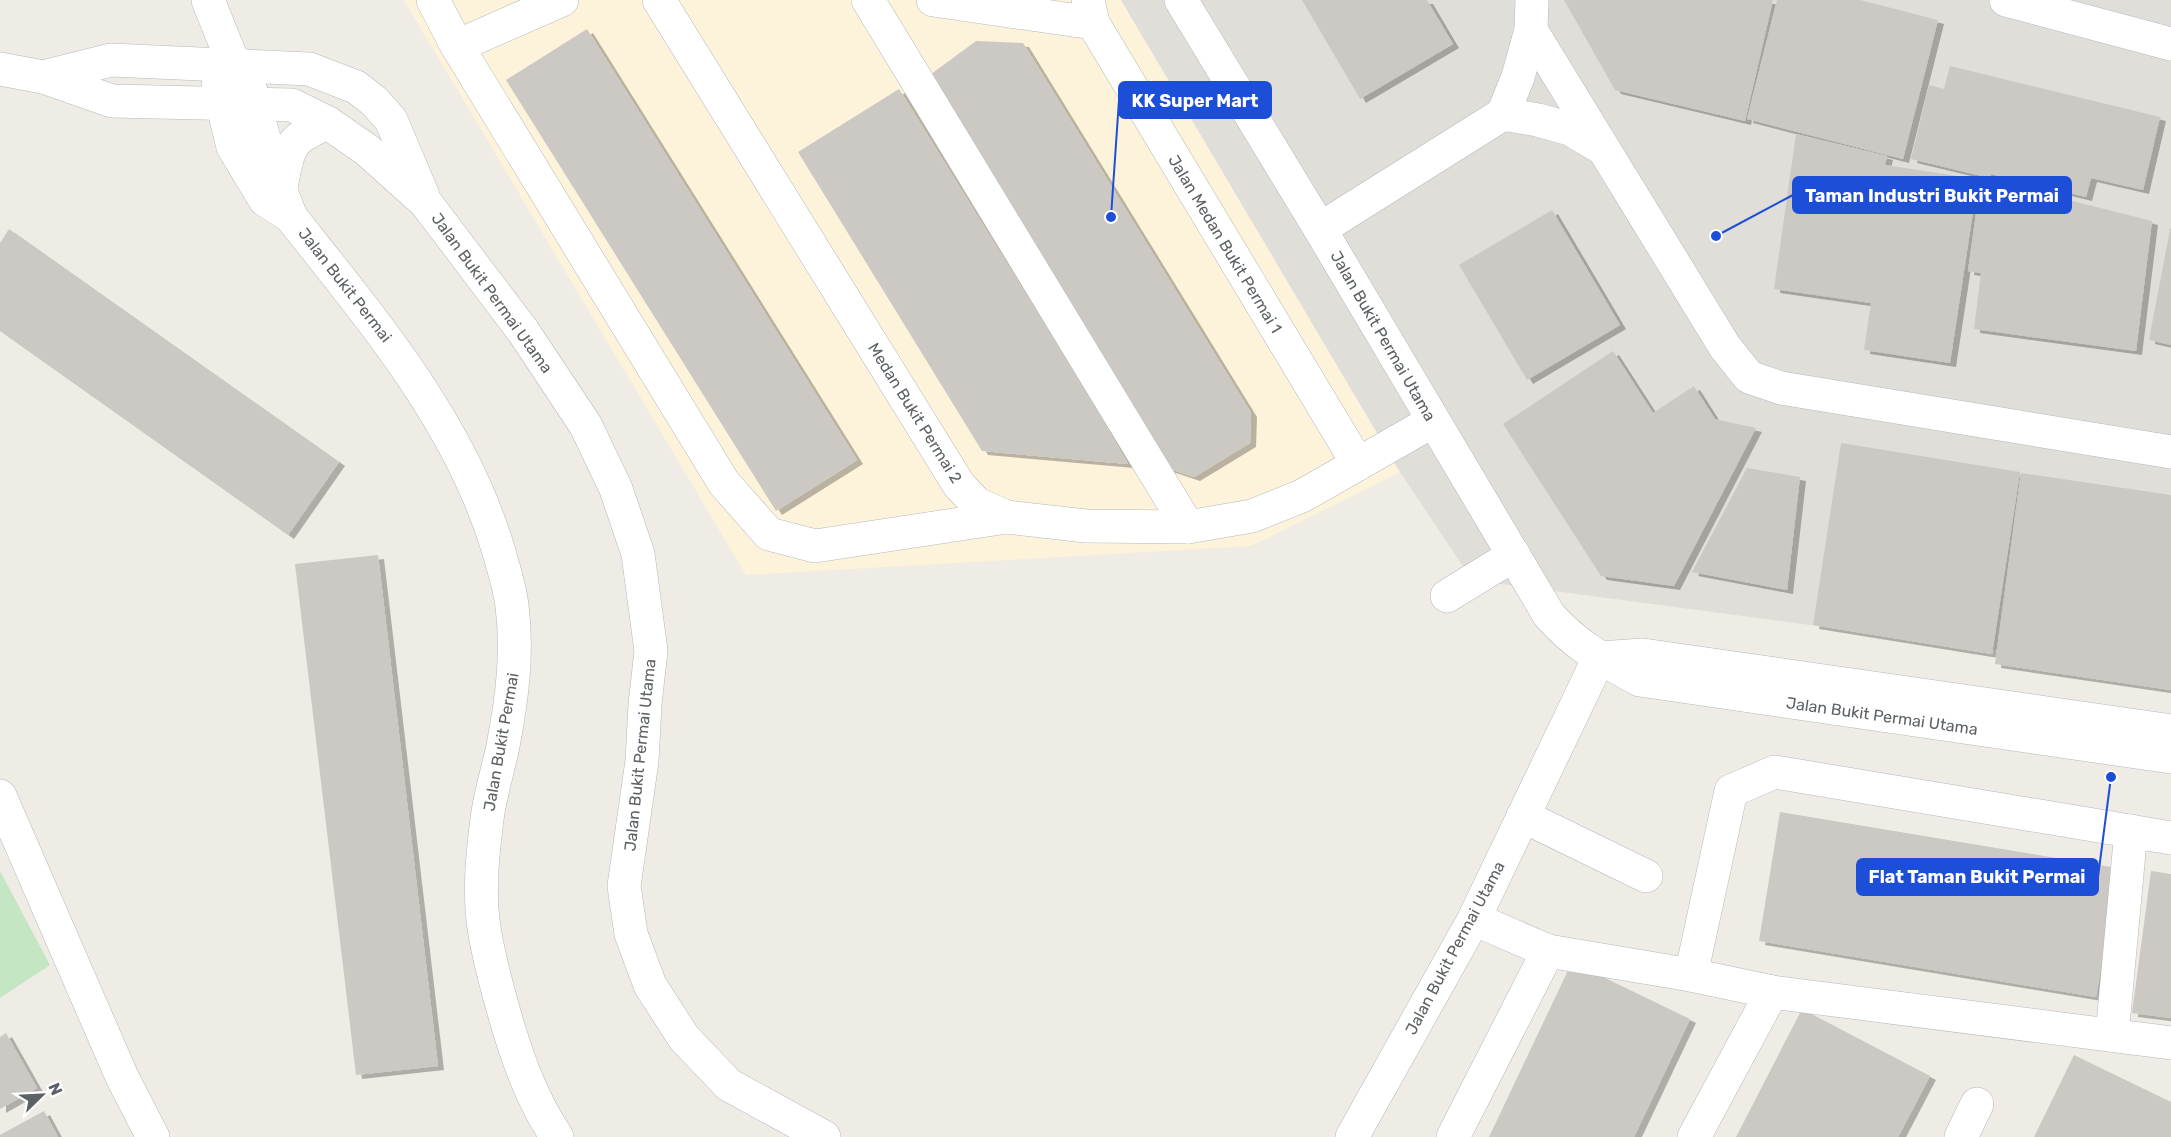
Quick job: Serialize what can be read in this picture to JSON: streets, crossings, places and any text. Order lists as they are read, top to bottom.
{
  "streets": {
    "street": [
      "Jalan Medan Bukit Permai 1",
      "Jalan Bukit Permai",
      "Jalan Bukit Permai Utama",
      "Medan Bukit Permai 2"
    ]
  },
  "crossings": [
    ["Jalan Medan Bukit Permai 1", "Medan Bukit Permai 2"],
    ["Jalan Bukit Permai", "Jalan Bukit Permai Utama"],
    ["Jalan Bukit Permai Utama", "Medan Bukit Permai 2"]
  ],
  "places": ["KK Super Mart", "Taman Industri Bukit Permai", "Flat Taman Bukit Permai"],
  "north": "top right"
}
